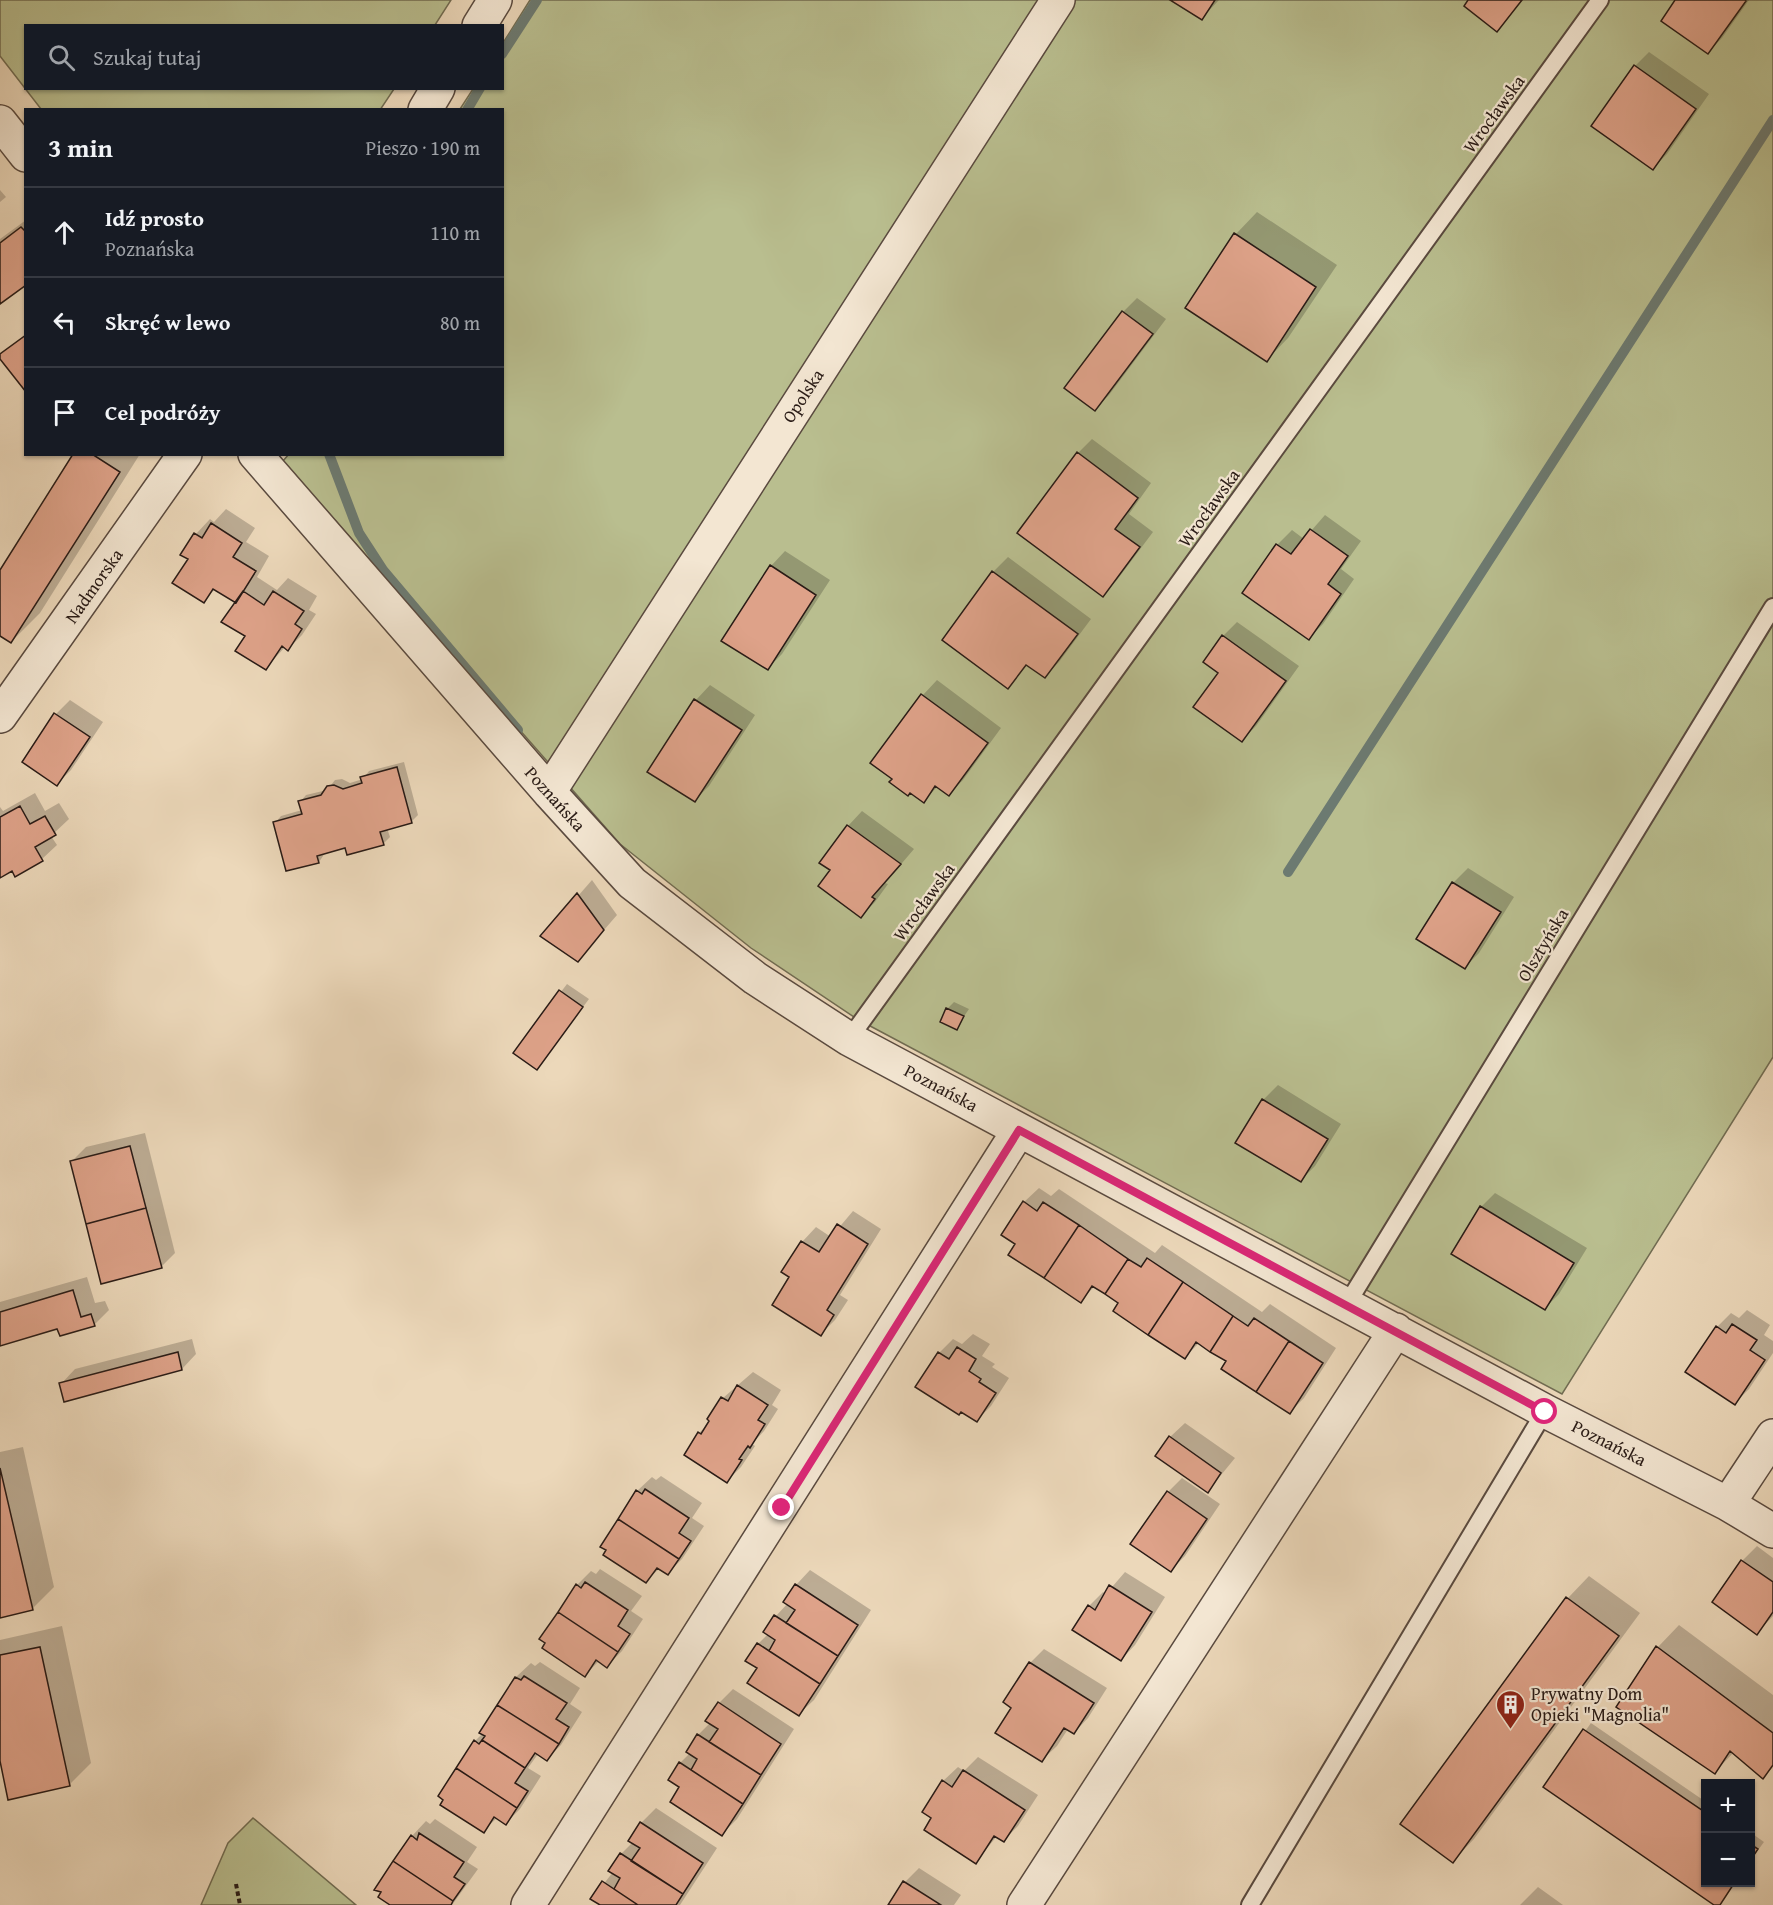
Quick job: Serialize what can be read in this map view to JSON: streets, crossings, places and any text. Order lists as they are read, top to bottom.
{
  "streets": {
    "street": ["Opolska", "Nadmorska", "Poznańska"],
    "lane": ["Wrocławska", "Olsztyńska"]
  },
  "crossings": [
    ["Wrocławska", "Poznańska"],
    ["Opolska", "Poznańska"],
    ["Poznańska", "Olsztyńska"]
  ],
  "places": {
    "building": ["Prywatny Dom Opieki \"Magnolia\""]
  },
  "page": {
    "search": "Szukaj tutaj",
    "heading": ["3 min", "Pieszo · 190 m"],
    "list": [
      ["Idź prosto", "Poznańska", "110 m"],
      ["Skręć w lewo", "80 m"],
      "Cel podróży"
    ],
    "map_buttons": ["+", "−"]
  }
}
